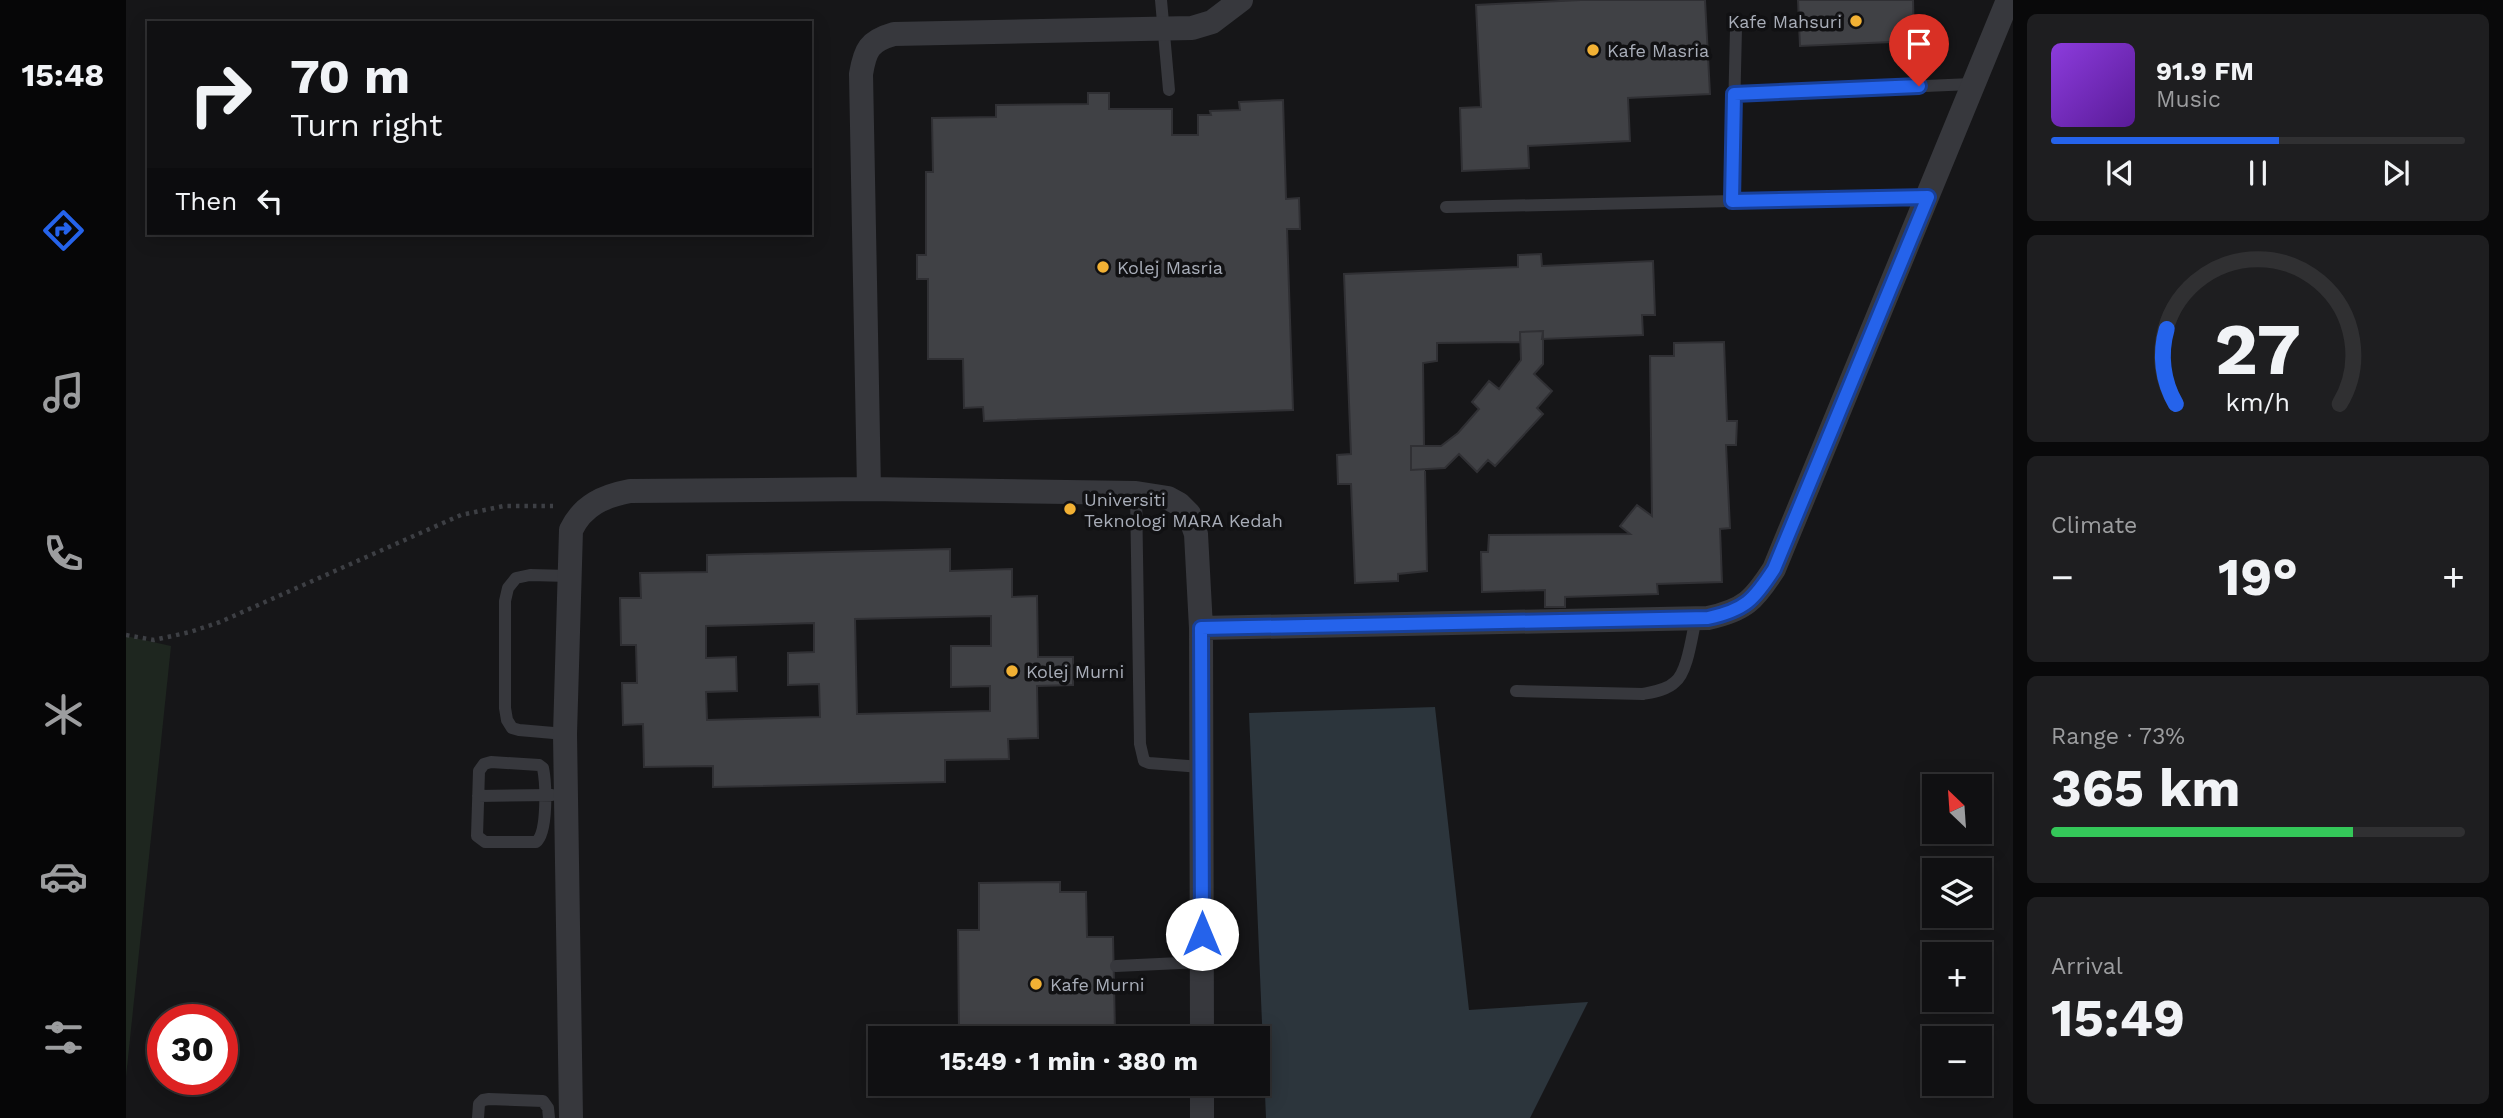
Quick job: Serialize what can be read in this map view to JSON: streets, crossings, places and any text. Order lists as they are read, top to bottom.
{
  "places": [
    "Kafe Mahsuri",
    "Kafe Masria",
    "Kolej Masria",
    "Universiti Teknologi MARA Kedah",
    "Kolej Murni",
    "Kafe Murni"
  ],
  "north": "top left",
  "page": {
    "tabs": "15:48",
    "turn": ["70 m", "Turn right"],
    "song": ["91.9 FM", "Music"],
    "then": "Then",
    "tile": [
      "Climate",
      ["Range · 73%", "365 km"],
      ["Arrival", "15:49"]
    ],
    "heat": ["−", "19°", "+"],
    "map_buttons": ["+", "−"],
    "limit": "30",
    "trip": "15:49 · 1 min · 380 m",
    "gauge": ["27", "km/h"]
  }
}
